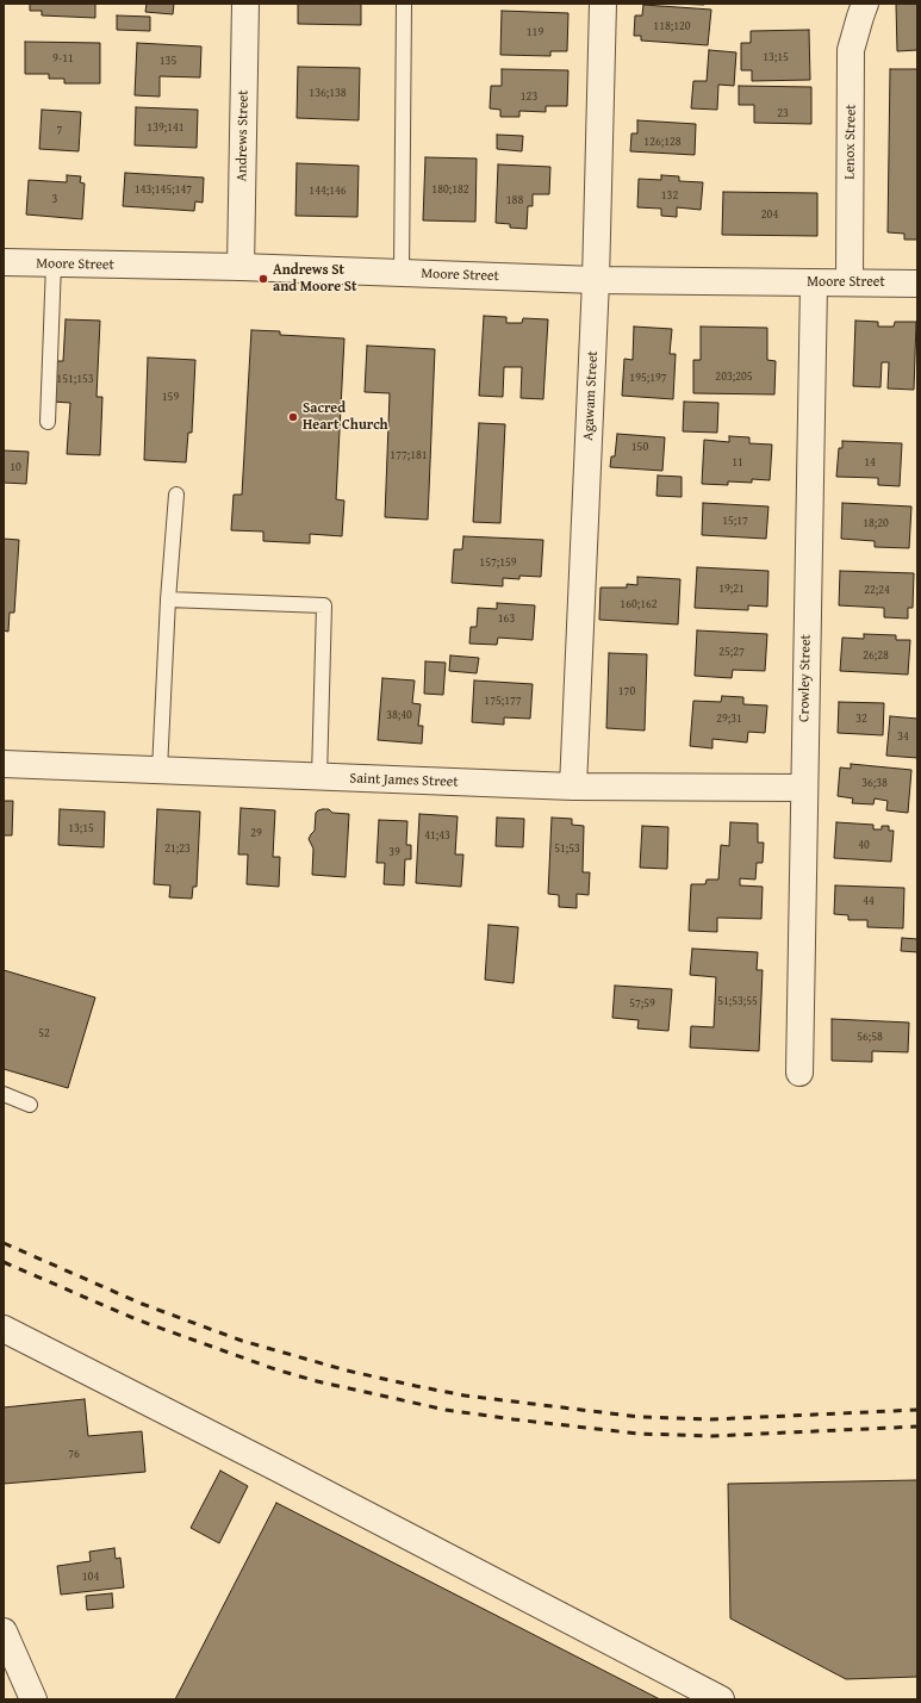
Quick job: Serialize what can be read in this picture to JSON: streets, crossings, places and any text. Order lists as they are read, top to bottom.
{
  "streets": {
    "street": [
      "Andrews Street",
      "Lenox Street",
      "Moore Street",
      "Agawam Street",
      "Crowley Street",
      "Saint James Street"
    ]
  },
  "crossings": [
    ["Andrews Street", "Moore Street"],
    ["Lenox Street", "Moore Street"],
    ["Moore Street", "Agawam Street"],
    ["Moore Street", "Crowley Street"],
    ["Agawam Street", "Saint James Street"],
    ["Crowley Street", "Saint James Street"]
  ],
  "places": ["Andrews St and Moore St", "Sacred Heart Church"],
  "house_numbers": [
    "118;120",
    "119",
    "13;15",
    "9-11",
    "135",
    "136;138",
    "123",
    "23",
    "139;141",
    "7",
    "126;128",
    "143;145;147",
    "180;182",
    "144;146",
    "132",
    "3",
    "188",
    "204",
    "203;205",
    "195;197",
    "151;153",
    "159",
    "150",
    "177;181",
    "11",
    "14",
    "10",
    "15;17",
    "18;20",
    "157;159",
    "19;21",
    "22;24",
    "160;162",
    "163",
    "25;27",
    "26;28",
    "170",
    "175;177",
    "38;40",
    "29;31",
    "32",
    "34",
    "36;38",
    "13;15",
    "29",
    "41;43",
    "40",
    "21;23",
    "51;53",
    "39",
    "44",
    "51;53;55",
    "57;59",
    "52",
    "56;58",
    "76",
    "104"
  ]
}
